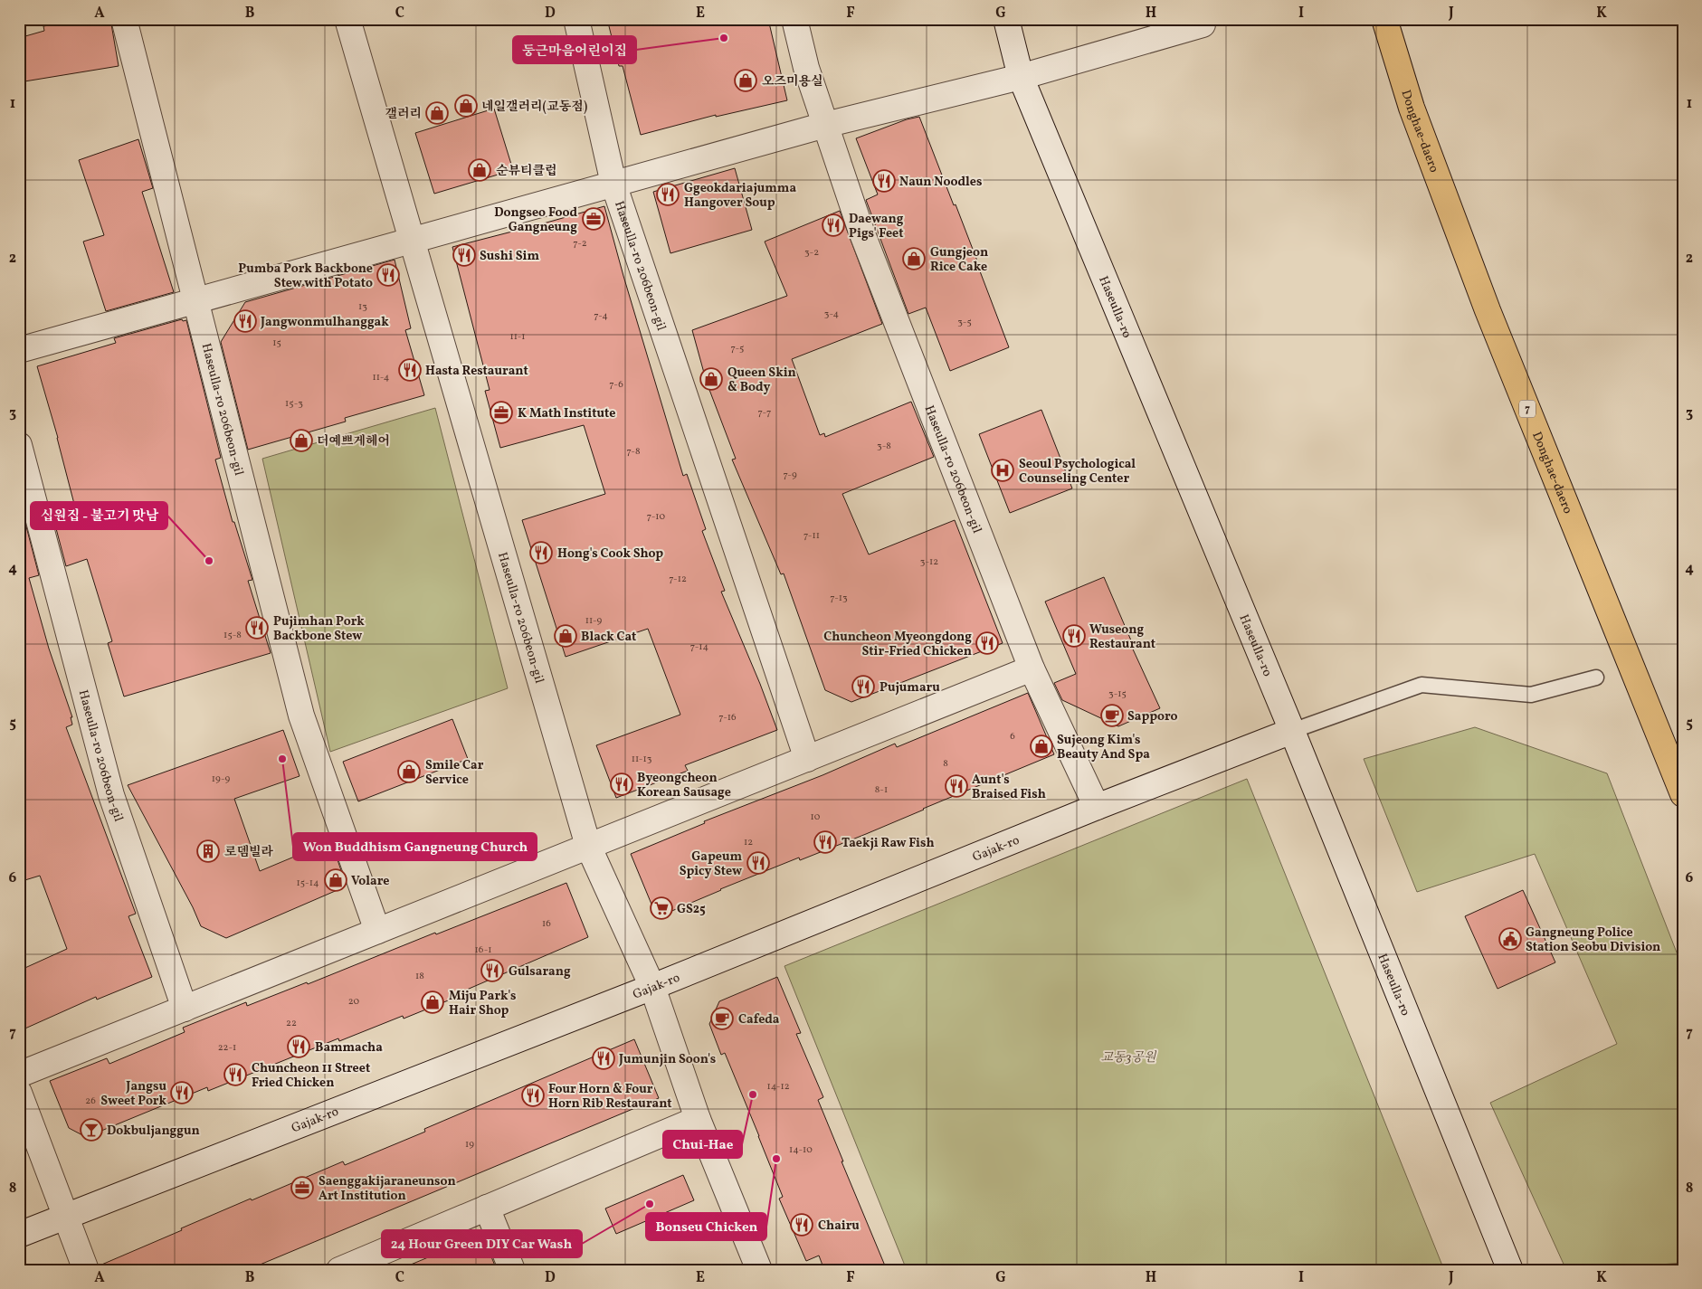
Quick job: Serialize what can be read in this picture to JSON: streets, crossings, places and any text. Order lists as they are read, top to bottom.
{
  "streets": {
    "main road": ["Donghae-daero", "7"],
    "street": ["Haseulla-ro 206beon-gil", "Haseulla-ro", "Gajak-ro"]
  },
  "crossings": [
    ["Haseulla-ro 206beon-gil", "Haseulla-ro"],
    ["Haseulla-ro 206beon-gil", "Gajak-ro"],
    ["Haseulla-ro", "Gajak-ro"]
  ],
  "parks": ["교동3공원"],
  "places": {
    "other": [
      "둥근마음어린이집",
      "십원집 - 불고기 맛남",
      "Won Buddhism Gangneung Church",
      "Chui-Hae",
      "Bonseu Chicken",
      "24 Hour Green DIY Car Wash"
    ],
    "shop": [
      "오즈미용실",
      "네일갤러리(교동점)",
      "갤러리",
      "순뷰티클럽",
      "Gungjeon Rice Cake",
      "Queen Skin & Body",
      "더예쁘게헤어",
      "Black Cat",
      "Sujeong Kim's Beauty And Spa",
      "Smile Car Service",
      "Volare",
      "Miju Park's Hair Shop"
    ],
    "restaurant": [
      "Naun Noodles",
      "Ggeokdariajumma Hangover Soup",
      "Daewang Pigs' Feet",
      "Sushi Sim",
      "Pumba Pork Backbone Stew with Potato",
      "Jangwonmulhanggak",
      "Hasta Restaurant",
      "Hong's Cook Shop",
      "Pujimhan Pork Backbone Stew",
      "Wuseong Restaurant",
      "Chuncheon Myeongdong Stir-Fried Chicken",
      "Pujumaru",
      "Byeongcheon Korean Sausage",
      "Aunt's Braised Fish",
      "Taekji Raw Fish",
      "Gapeum Spicy Stew",
      "Gulsarang",
      "Bammacha",
      "Jumunjin Soon's",
      "Chuncheon 11 Street Fried Chicken",
      "Jangsu Sweet Pork",
      "Four Horn & Four Horn Rib Restaurant",
      "Chairu"
    ],
    "office": ["Dongseo Food Gangneung", "K Math Institute", "Saenggakijaraneunson Art Institution"],
    "hospital": ["Seoul Psychological Counseling Center"],
    "cafe": ["Sapporo", "Cafeda"],
    "building": ["로뎀빌라"],
    "supermarket": ["GS25"],
    "public building": ["Gangneung Police Station Seobu Division"],
    "bar": ["Dokbuljanggun"]
  },
  "house_numbers": [
    "7-2",
    "3-2",
    "13",
    "3-4",
    "7-4",
    "3-5",
    "11-1",
    "15",
    "7-5",
    "11-4",
    "7-6",
    "15-3",
    "7-7",
    "3-8",
    "7-8",
    "7-9",
    "7-10",
    "7-11",
    "3-12",
    "7-12",
    "7-13",
    "11-9",
    "15-8",
    "7-14",
    "3-15",
    "7-16",
    "6",
    "11-13",
    "8",
    "19-9",
    "8-1",
    "10",
    "12",
    "15-14",
    "16",
    "16-1",
    "18",
    "20",
    "22",
    "22-1",
    "14-12",
    "26",
    "19",
    "14-10"
  ],
  "grid": {
    "columns": [
      "A",
      "B",
      "C",
      "D",
      "E",
      "F",
      "G",
      "H",
      "I",
      "J",
      "K"
    ],
    "rows": [
      "1",
      "2",
      "3",
      "4",
      "5",
      "6",
      "7",
      "8"
    ]
  }
}
